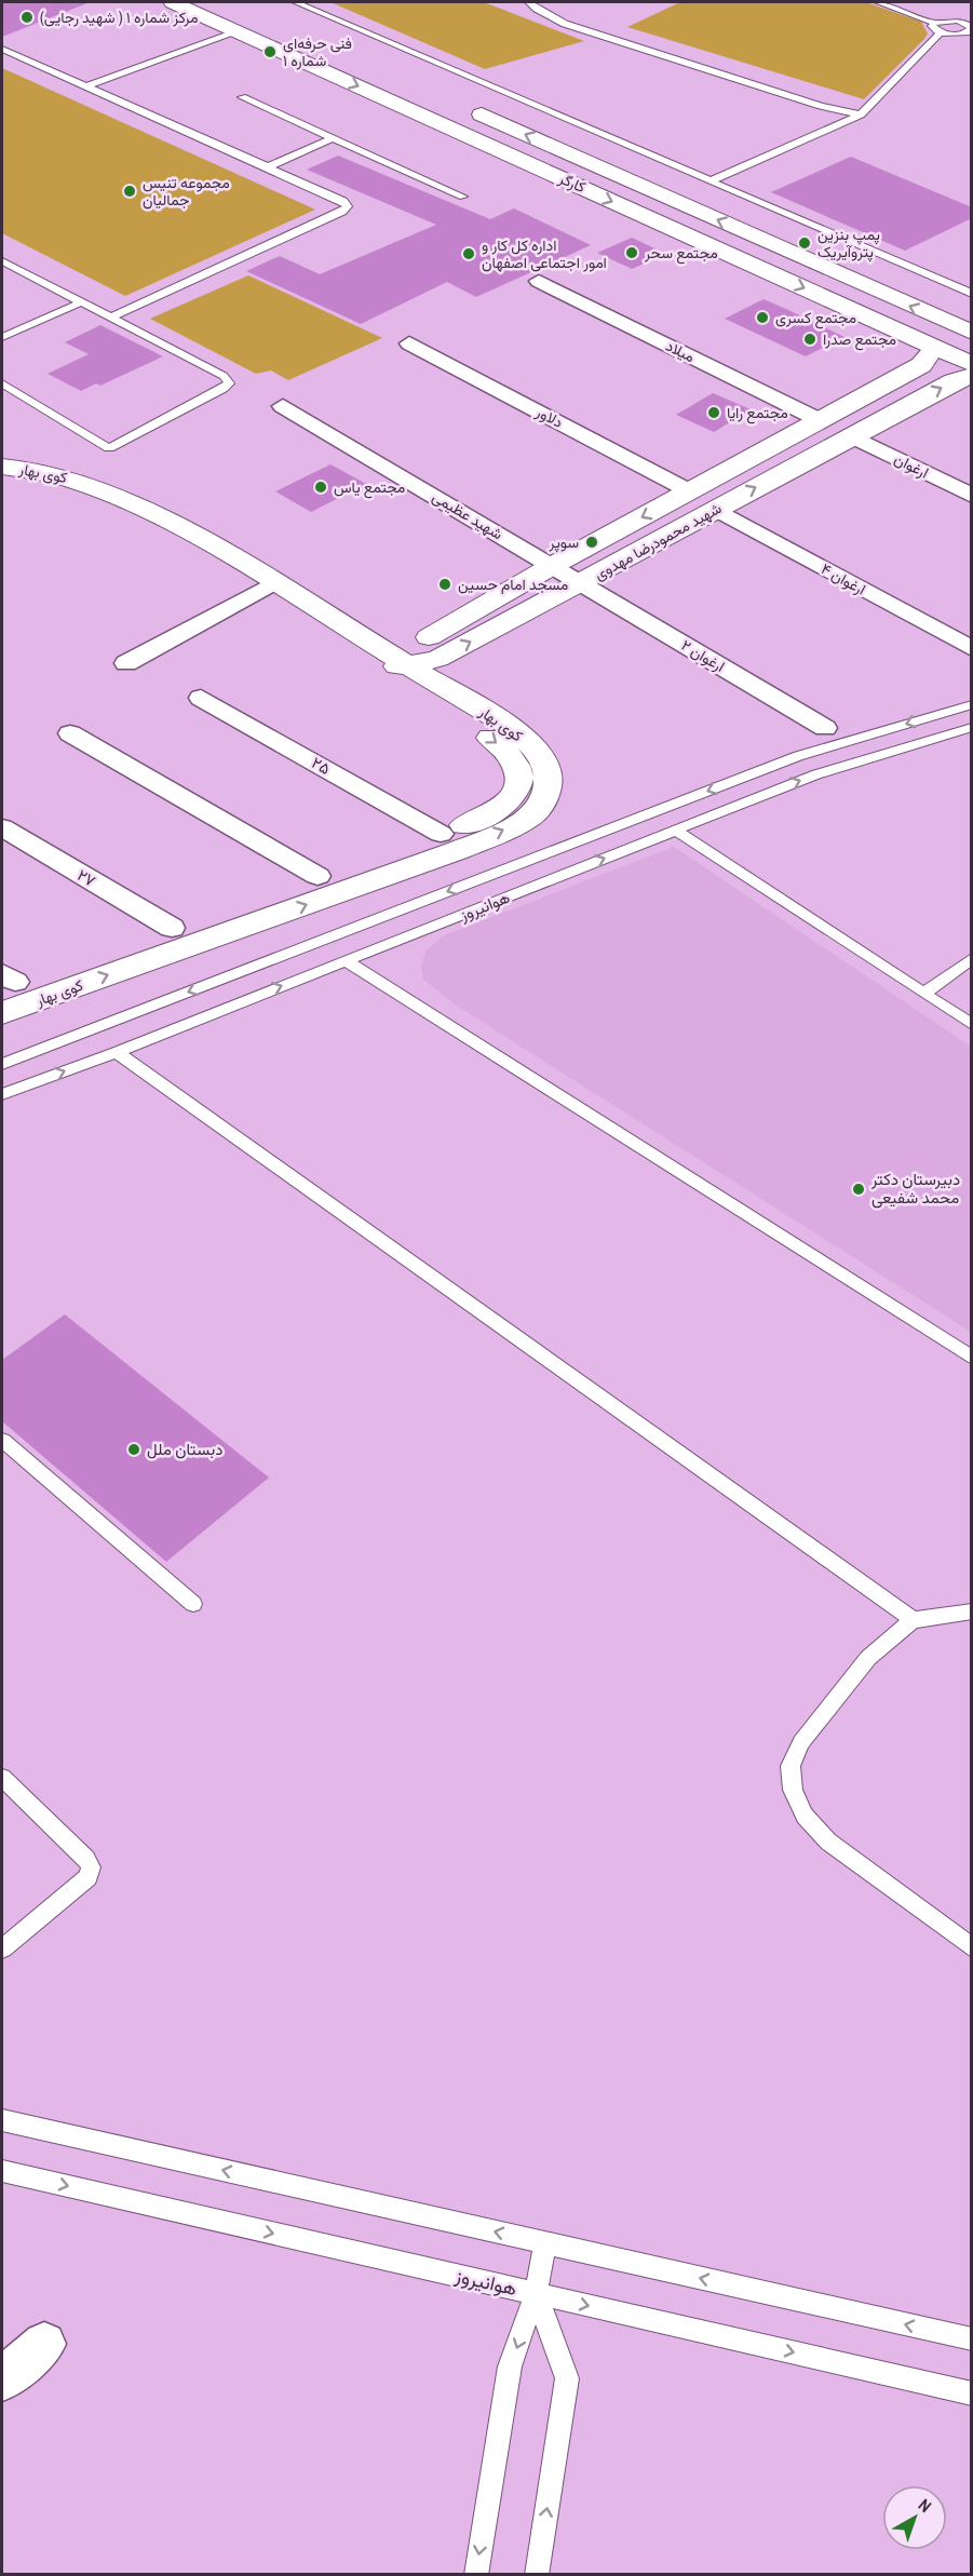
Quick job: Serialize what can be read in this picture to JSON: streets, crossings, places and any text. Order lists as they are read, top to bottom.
{
  "streets": {
    "street": [
      "کارگر",
      "میلاد",
      "دلاور",
      "ارغوان",
      "کوی بهار",
      "شهید عظیمی",
      "شهید محمودرضا مهدوی",
      "ارغوان ۴",
      "ارغوان ۲",
      "۲۵",
      "۲۷"
    ],
    "lane": ["هوانیروز"]
  },
  "crossings": [
    ["کارگر", "شهید محمودرضا مهدوی"],
    ["میلاد", "شهید محمودرضا مهدوی"],
    ["دلاور", "شهید محمودرضا مهدوی"],
    ["ارغوان", "شهید محمودرضا مهدوی"],
    ["کوی بهار", "شهید محمودرضا مهدوی"],
    ["کوی بهار", "۲۵"],
    ["کوی بهار", "۲۷"],
    ["شهید عظیمی", "شهید محمودرضا مهدوی"],
    ["شهید عظیمی", "ارغوان ۲"],
    ["شهید محمودرضا مهدوی", "ارغوان ۴"],
    ["شهید محمودرضا مهدوی", "ارغوان ۲"]
  ],
  "places": [
    "مرکز شماره ۱ ( شهید رجایی)",
    "فنی حرفه‌ای شماره ۱",
    "مجموعه تنیس جمالیان",
    "پمپ بنزین پتروآیریک",
    "مجتمع سحر",
    "اداره کل کار و امور اجتماعی اصفهان",
    "مجتمع کسری",
    "مجتمع صدرا",
    "مجتمع رایا",
    "مجتمع یاس",
    "سوپر",
    "مسجد امام حسین",
    "دبیرستان دکتر محمد شفیعی",
    "دبستان ملل"
  ],
  "north": "top right"
}
